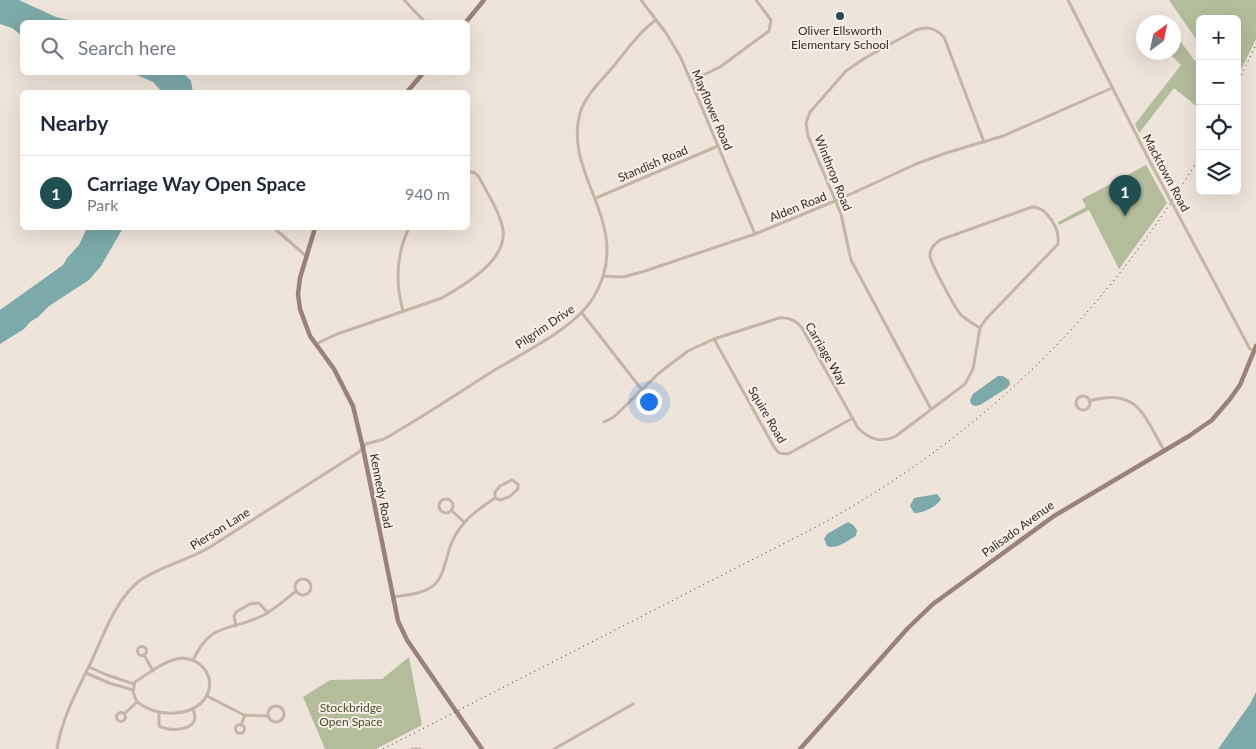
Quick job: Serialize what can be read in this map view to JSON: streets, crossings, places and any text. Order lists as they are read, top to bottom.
{
  "streets": {
    "street": [
      "Mayflower Road",
      "Standish Road",
      "Winthrop Road",
      "Macktown Road",
      "Alden Road",
      "Pilgrim Drive",
      "Carriage Way",
      "Squire Road",
      "Kennedy Road",
      "Pierson Lane",
      "Palisado Avenue"
    ]
  },
  "crossings": [
    ["Mayflower Road", "Standish Road"],
    ["Mayflower Road", "Alden Road"],
    ["Mayflower Road", "Pilgrim Drive"],
    ["Standish Road", "Pilgrim Drive"],
    ["Winthrop Road", "Alden Road"],
    ["Winthrop Road", "Carriage Way"],
    ["Macktown Road", "Alden Road"],
    ["Macktown Road", "Palisado Avenue"],
    ["Alden Road", "Pilgrim Drive"],
    ["Pilgrim Drive", "Kennedy Road"],
    ["Pilgrim Drive", "Pierson Lane"],
    ["Carriage Way", "Squire Road"],
    ["Kennedy Road", "Pierson Lane"]
  ],
  "parks": ["Stockbridge Open Space"],
  "places": ["Oliver Ellsworth Elementary School"],
  "north": "top right",
  "page": {
    "map_buttons": ["+", "−"],
    "search": "Search here",
    "heading": "Nearby",
    "list": [
      {
        "mark": "1",
        "name": "Carriage Way Open Space",
        "note": "Park",
        "value": "940 m"
      }
    ],
    "pins": "1"
  }
}
